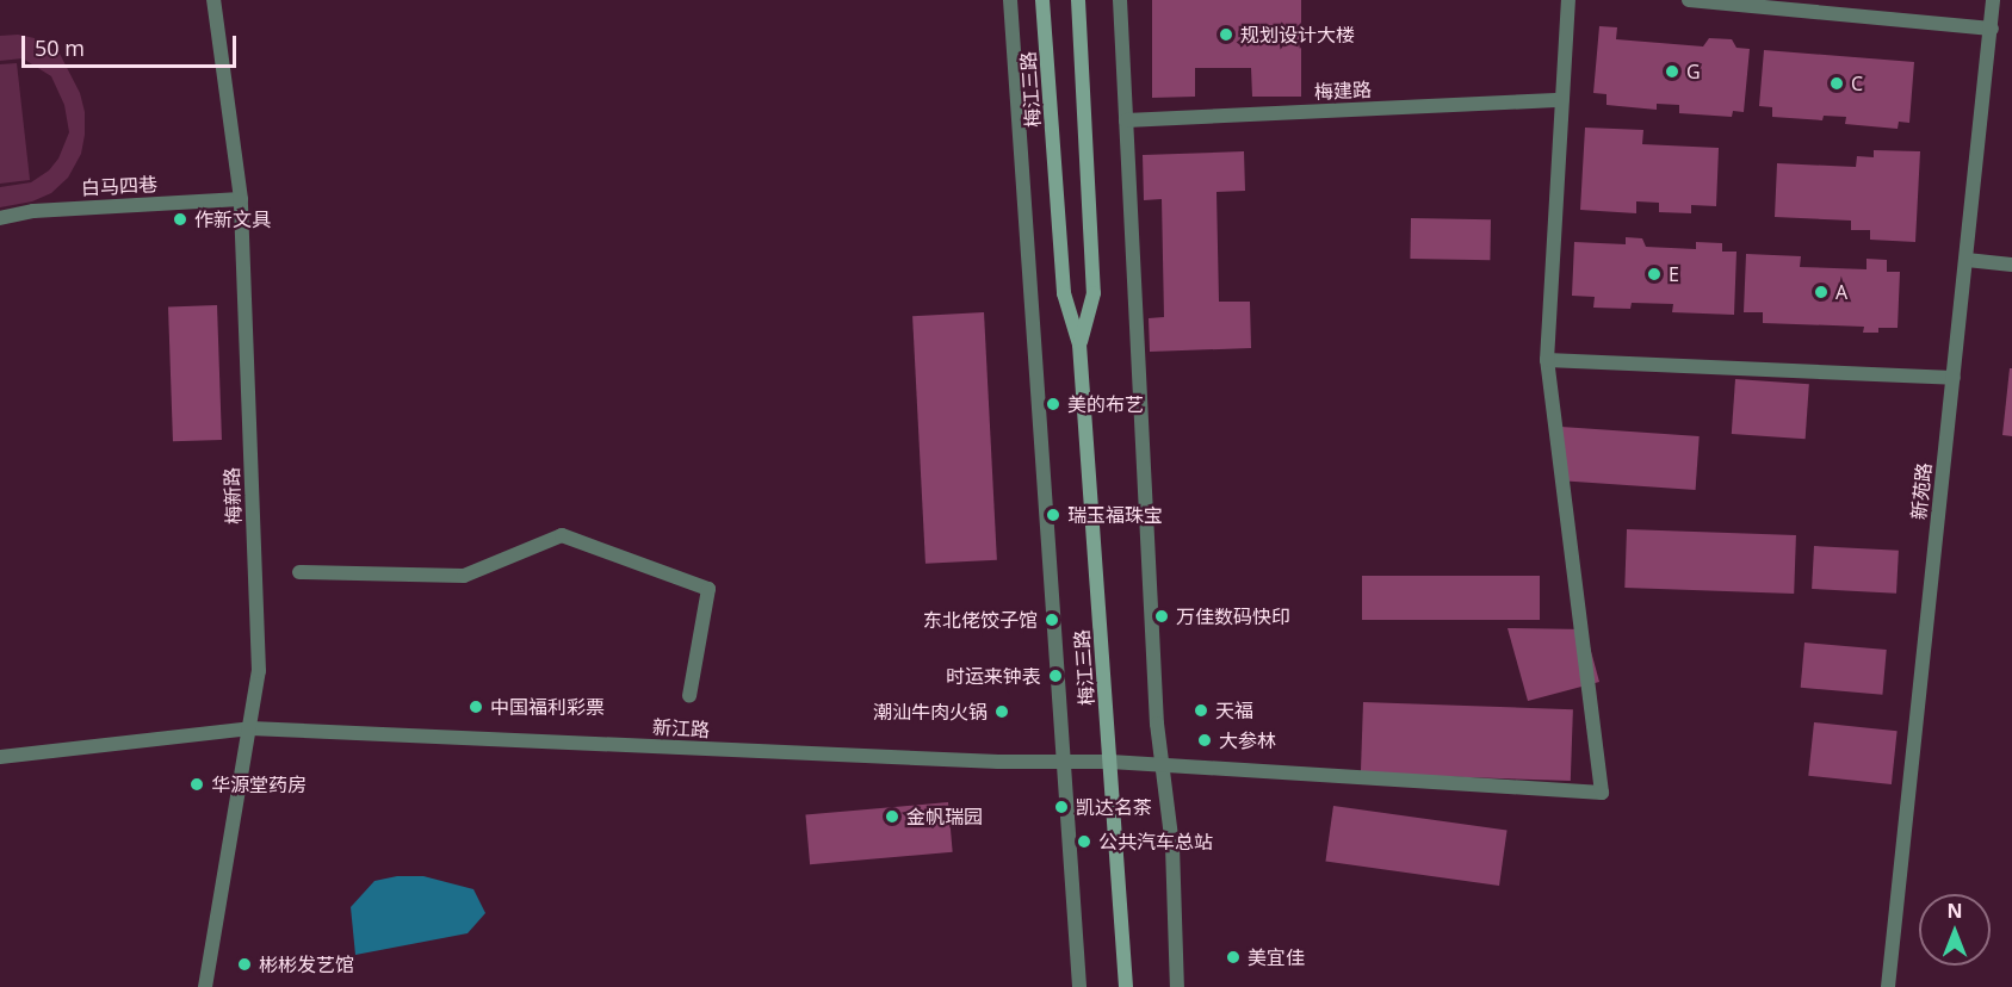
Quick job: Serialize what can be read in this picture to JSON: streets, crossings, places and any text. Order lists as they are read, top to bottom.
{
  "streets": {
    "main road": ["梅江三路"],
    "street": [
      "梅建路",
      "白马四巷",
      "新苑路",
      "梅新路",
      "新江路"
    ]
  },
  "crossings": [
    ["梅江三路", "新江路"],
    ["白马四巷", "梅新路"],
    ["梅新路", "新江路"]
  ],
  "places": [
    "规划设计大楼",
    "G",
    "C",
    "作新文具",
    "E",
    "A",
    "美的布艺",
    "瑞玉福珠宝",
    "万佳数码快印",
    "东北佬饺子馆",
    "时运来钟表",
    "中国福利彩票",
    "天福",
    "潮汕牛肉火锅",
    "大参林",
    "华源堂药房",
    "凯达名茶",
    "金帆瑞园",
    "公共汽车总站",
    "美宜佳",
    "彬彬发艺馆"
  ],
  "scale_bar": "50 m",
  "north": "top"
}
